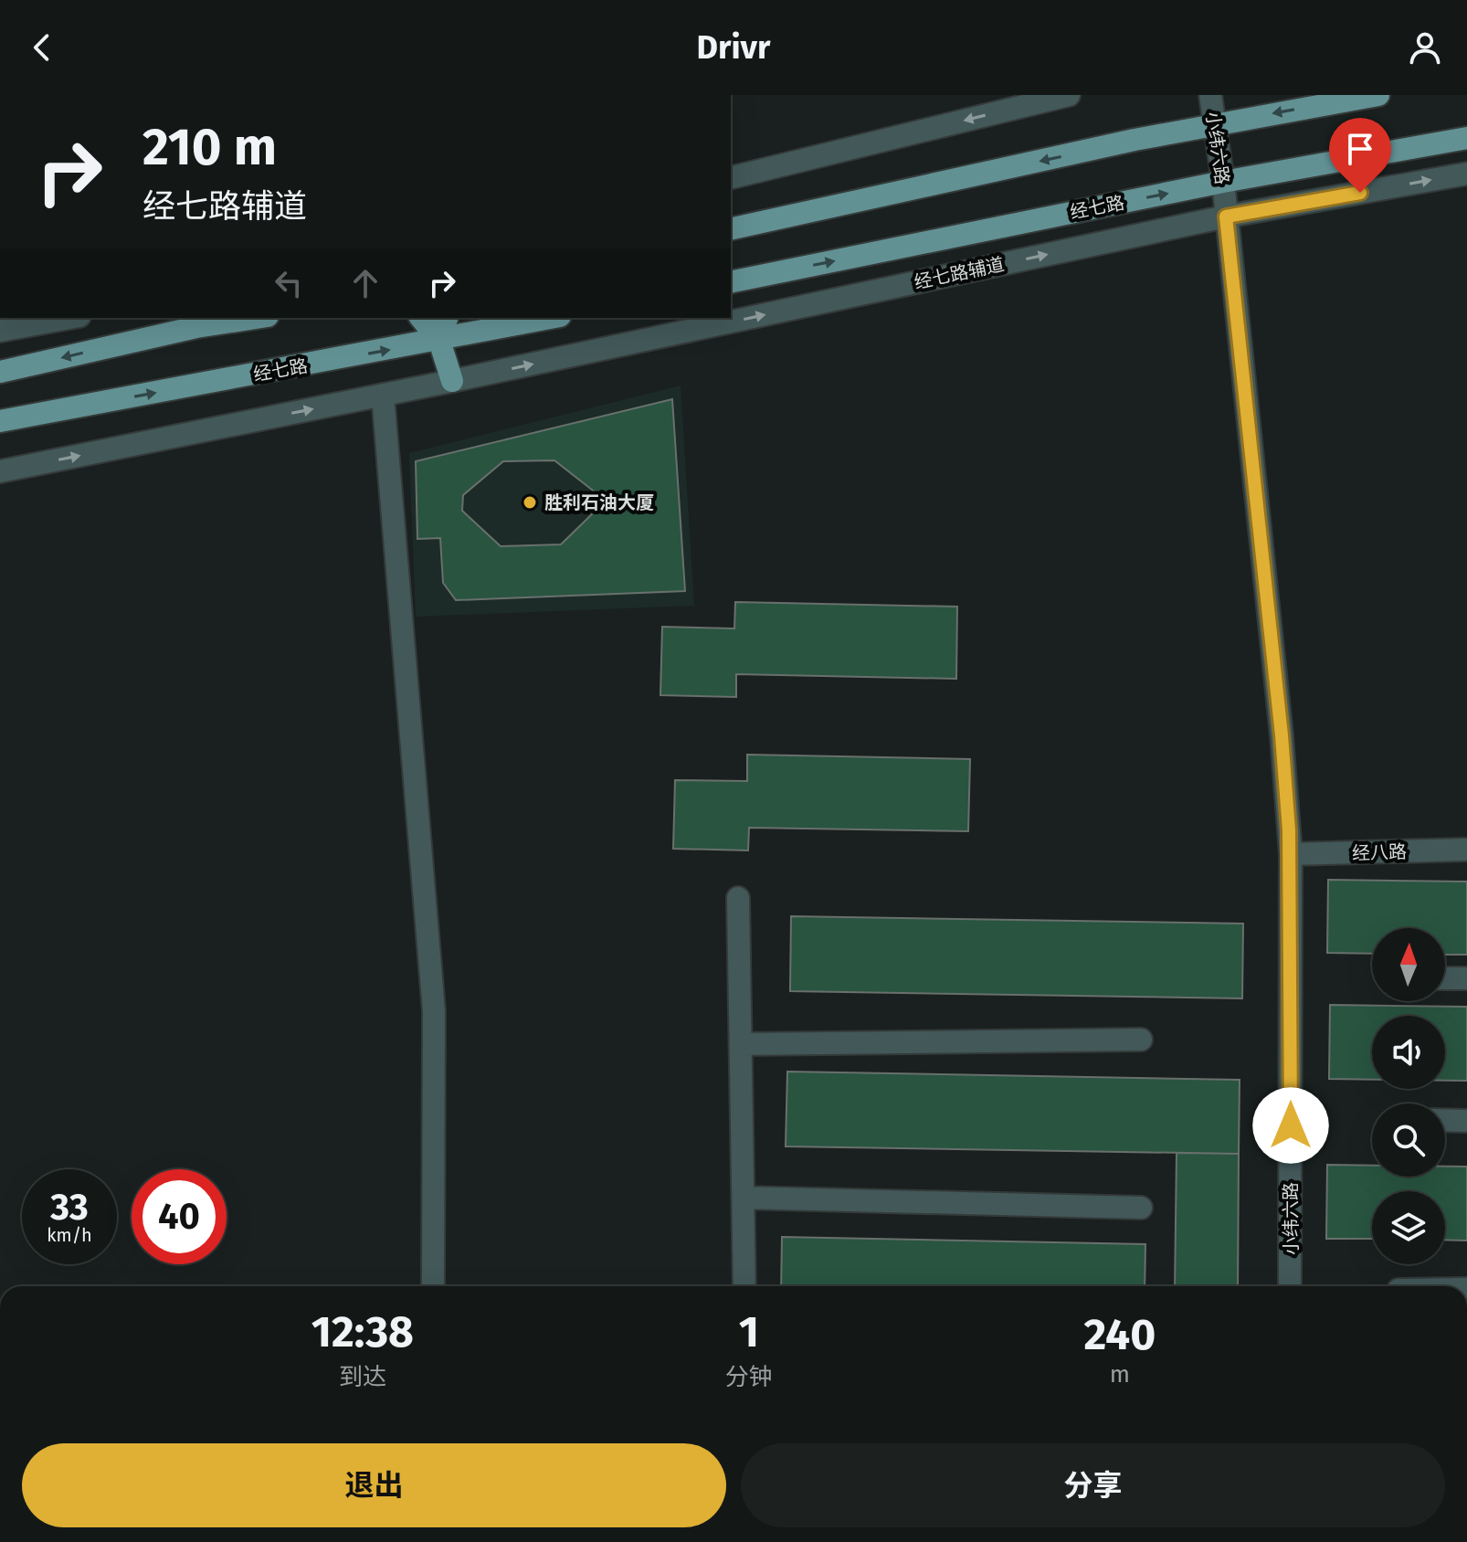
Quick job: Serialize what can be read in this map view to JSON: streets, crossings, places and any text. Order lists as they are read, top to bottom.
{
  "streets": {
    "main road": ["经七路"],
    "street": ["小纬六路", "经七路辅道", "经八路"]
  },
  "crossings": [
    ["小纬六路", "经七路"],
    ["小纬六路", "经七路辅道"],
    ["小纬六路", "经八路"]
  ],
  "one_way": ["经七路辅道"],
  "places": ["胜利石油大厦"],
  "north": "top",
  "page": {
    "header": "Drivr",
    "turn": ["210 m", "经七路辅道"],
    "speed": "33 km/h",
    "limit": "40",
    "eta": [
      "12:38",
      "到达",
      "1",
      "分钟",
      "240",
      "m"
    ],
    "buttons": ["退出", "分享"]
  }
}
